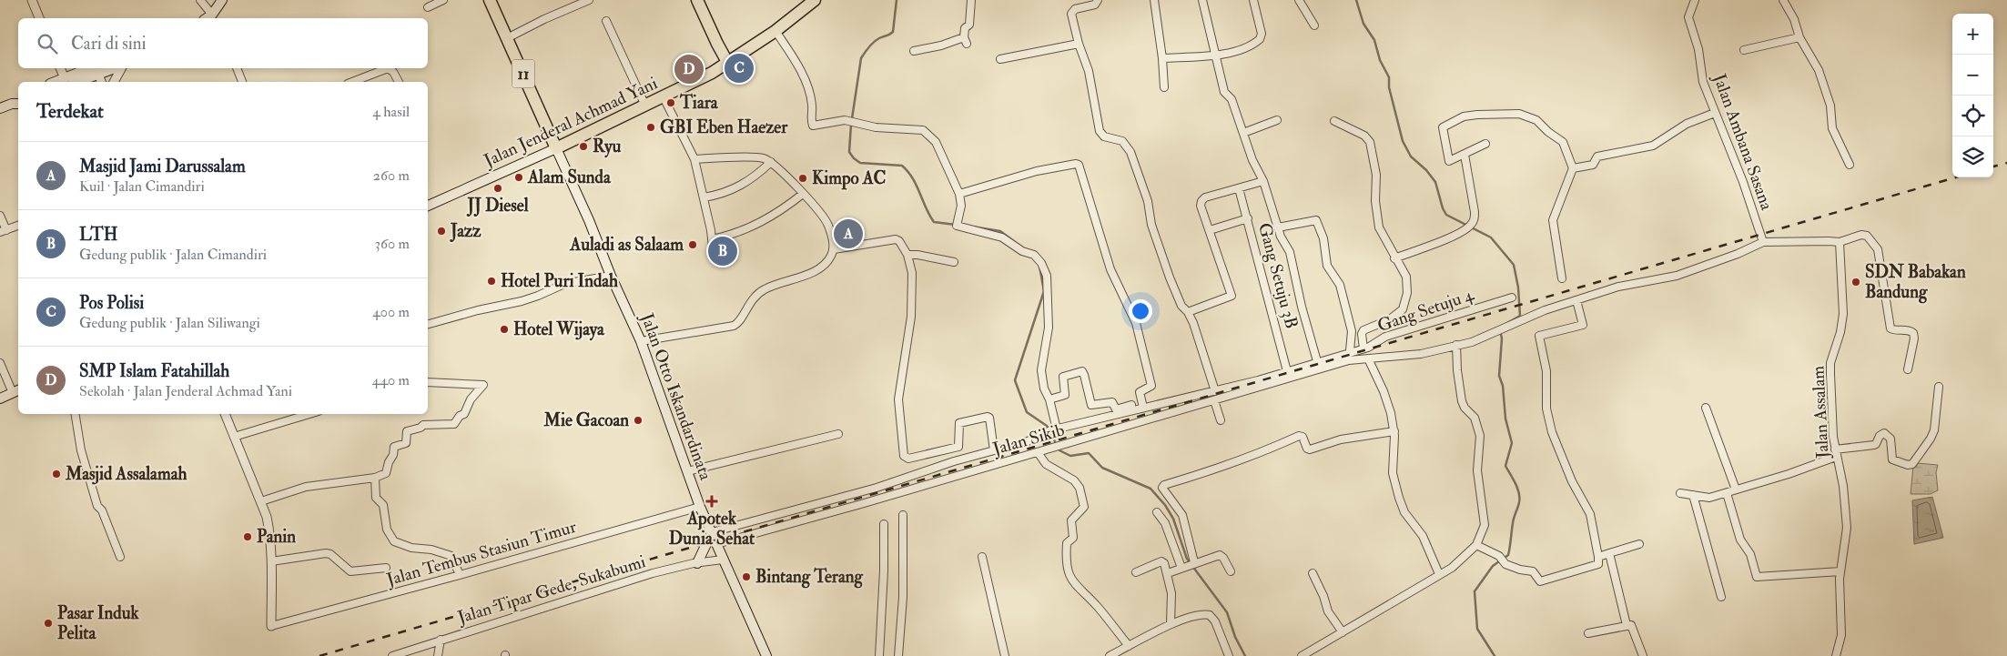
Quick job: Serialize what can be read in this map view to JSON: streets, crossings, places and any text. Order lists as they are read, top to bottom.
{
  "streets": {
    "highway": ["11", "Jalan Jenderal Achmad Yani"],
    "main road": ["Jalan Otto Iskandardinata"],
    "street": [
      "Jalan Ambana Sasana",
      "Gang Setuju 3B",
      "Gang Setuju 4",
      "Jalan Assalam",
      "Jalan Sikib",
      "Jalan Tembus Stasiun Timur",
      "Jalan Tipar Gede, Sukabumi"
    ]
  },
  "crossings": [
    ["11", "Jalan Jenderal Achmad Yani"],
    ["11", "Jalan Otto Iskandardinata"],
    ["Jalan Jenderal Achmad Yani", "Jalan Otto Iskandardinata"],
    ["Gang Setuju 4", "Jalan Sikib"],
    ["Jalan Otto Iskandardinata", "Jalan Sikib"],
    ["Jalan Otto Iskandardinata", "Jalan Tembus Stasiun Timur"],
    ["Jalan Otto Iskandardinata", "Jalan Tipar Gede, Sukabumi"]
  ],
  "places": {
    "other": [
      "Tiara",
      "GBI Eben Haezer",
      "Ryu",
      "Alam Sunda",
      "Kimpo AC",
      "JJ Diesel",
      "Jazz",
      "Auladi as Salaam",
      "Hotel Puri Indah",
      "SDN Babakan Bandung",
      "Hotel Wijaya",
      "Mie Gacoan",
      "Masjid Assalamah",
      "Panin",
      "Bintang Terang",
      "Pasar Induk Pelita"
    ],
    "health": ["Apotek Dunia Sehat"]
  },
  "page": {
    "map_buttons": ["+", "−"],
    "search": "Cari di sini",
    "pins": [
      "C",
      "D",
      "A",
      "B"
    ],
    "heading": ["Terdekat", "4 hasil"],
    "list": [
      {
        "mark": "A",
        "name": "Masjid Jami Darussalam",
        "note": "Kuil · Jalan Cimandiri",
        "value": "260 m"
      },
      {
        "mark": "B",
        "name": "LTH",
        "note": "Gedung publik · Jalan Cimandiri",
        "value": "360 m"
      },
      {
        "mark": "C",
        "name": "Pos Polisi",
        "note": "Gedung publik · Jalan Siliwangi",
        "value": "400 m"
      },
      {
        "mark": "D",
        "name": "SMP Islam Fatahillah",
        "note": "Sekolah · Jalan Jenderal Achmad Yani",
        "value": "440 m"
      }
    ]
  }
}
